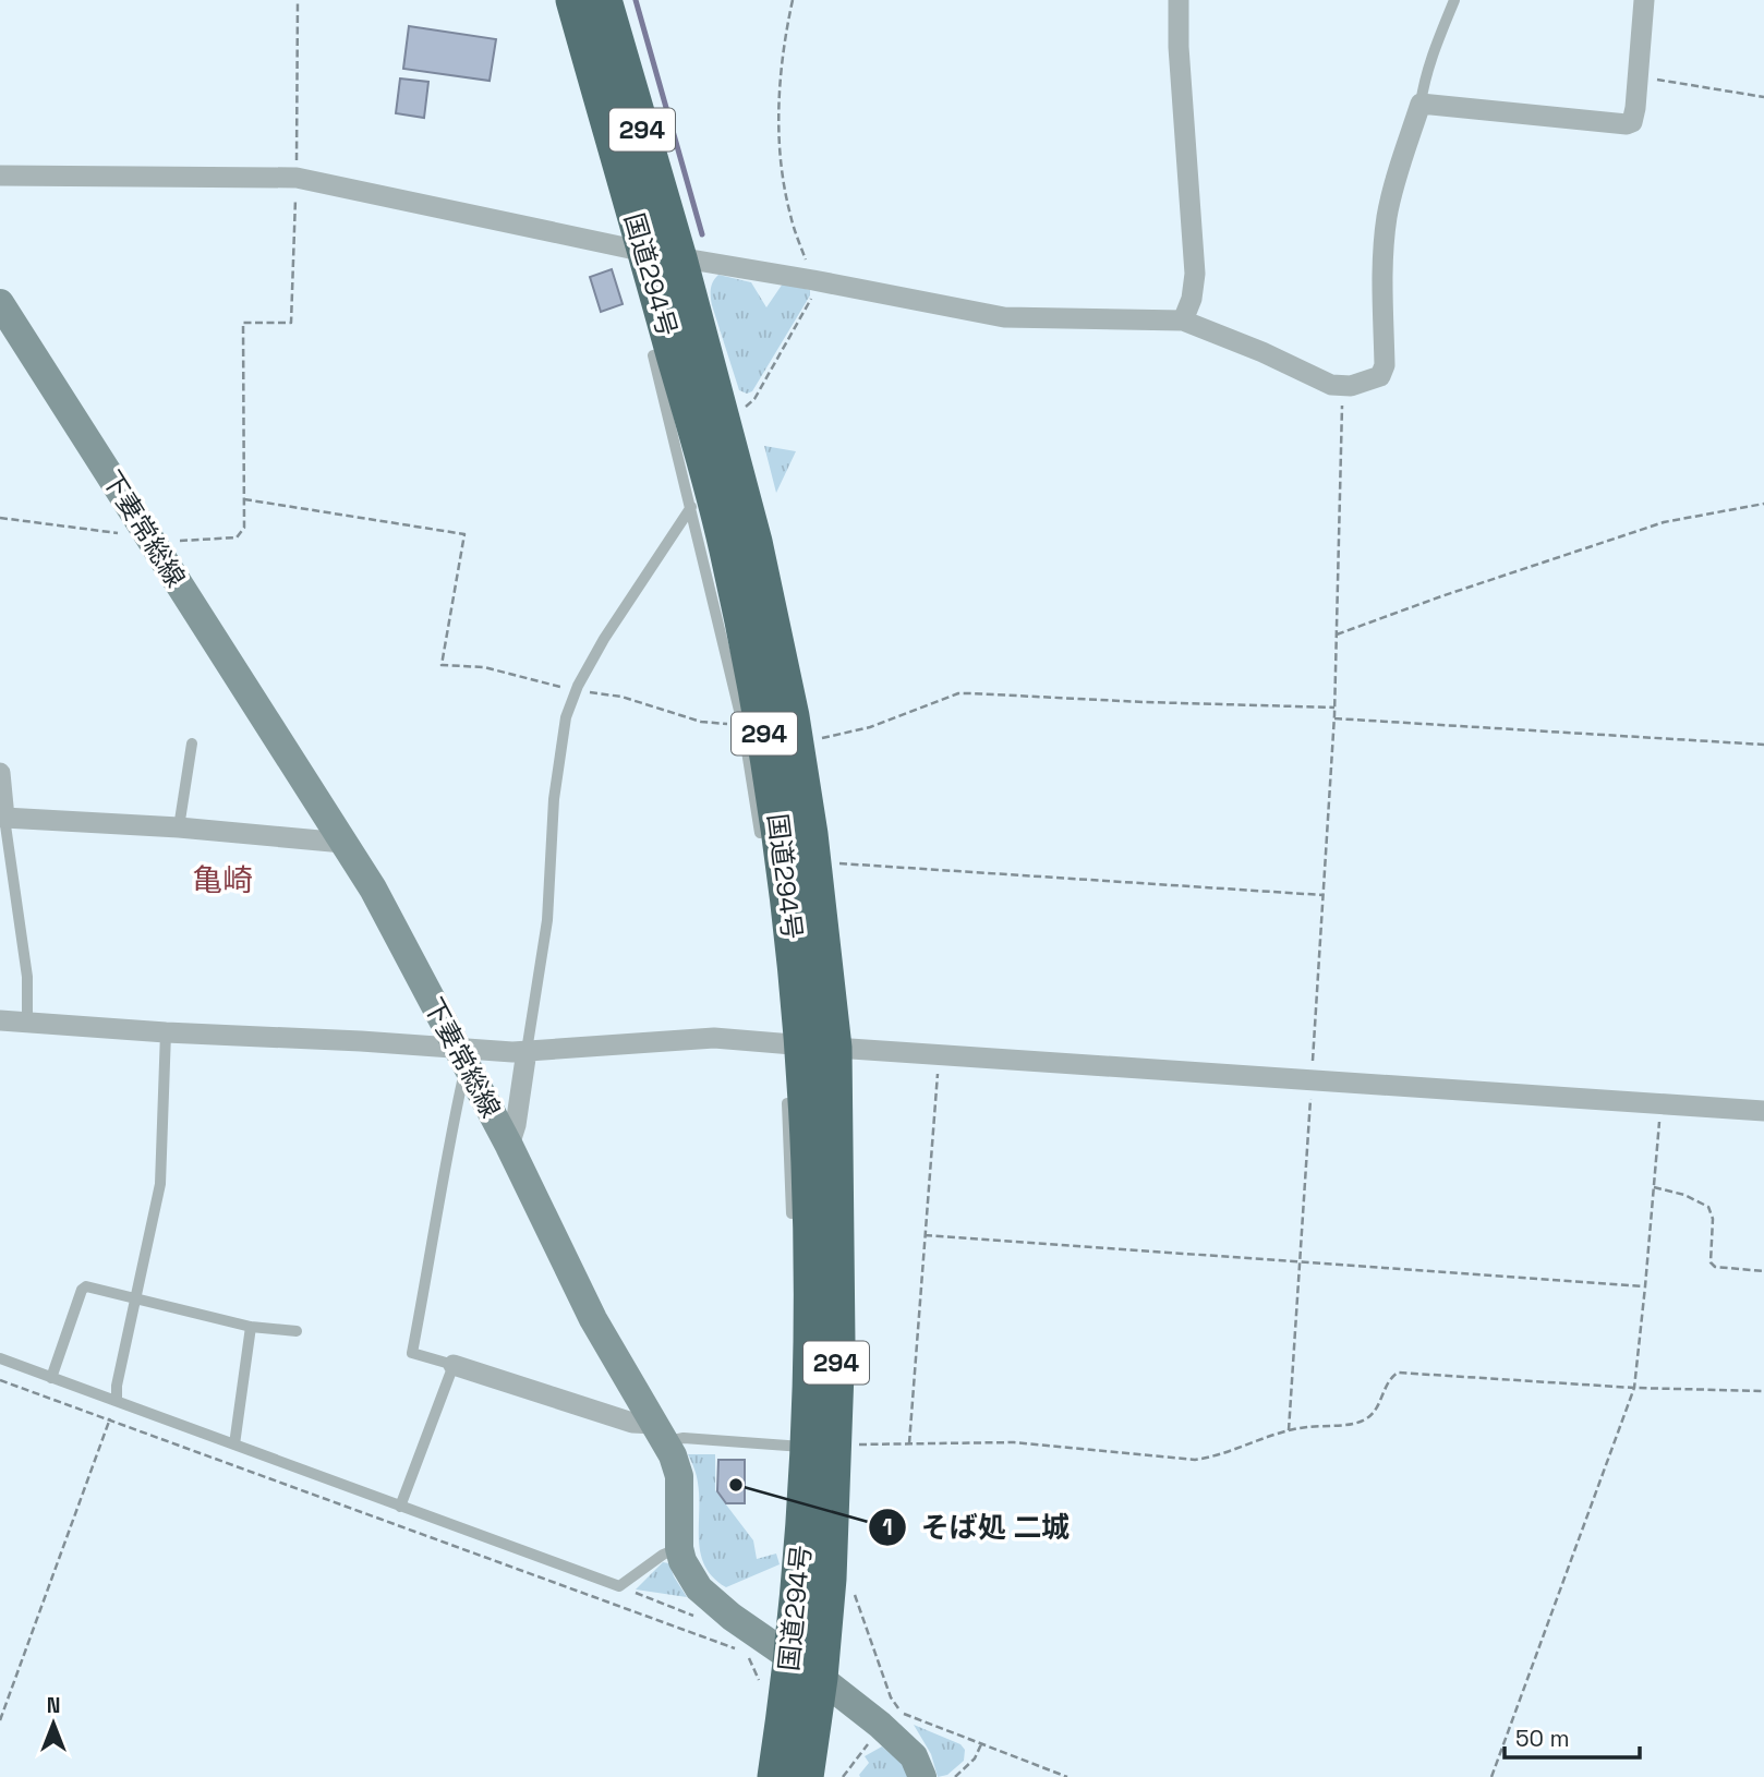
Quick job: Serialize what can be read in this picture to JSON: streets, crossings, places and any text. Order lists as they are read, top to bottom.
{
  "streets": {
    "highway": ["294", "国道294号"],
    "main road": ["下妻常総線"]
  },
  "crossings": [
    ["国道294号", "下妻常総線"]
  ],
  "districts": ["亀崎"],
  "places": ["そば処 二城"],
  "scale_bar": "50 m",
  "north": "top"
}
